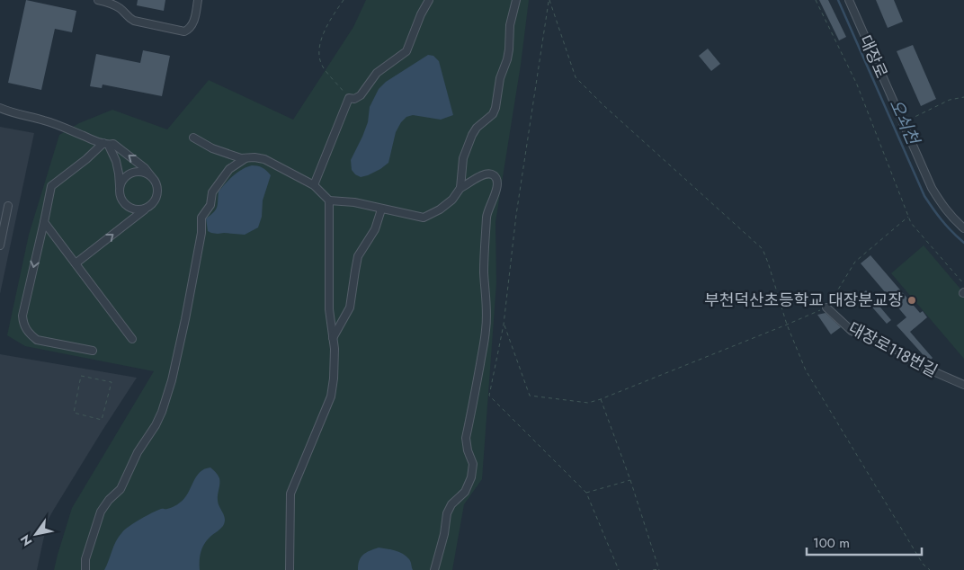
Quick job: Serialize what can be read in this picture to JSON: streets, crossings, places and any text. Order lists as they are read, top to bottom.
{
  "streets": {
    "street": ["대장로", "대장로118번길"]
  },
  "water": ["오쇠천"],
  "places": ["부천덕산초등학교 대장분교장"],
  "scale_bar": "100 m",
  "north": "bottom left"
}
